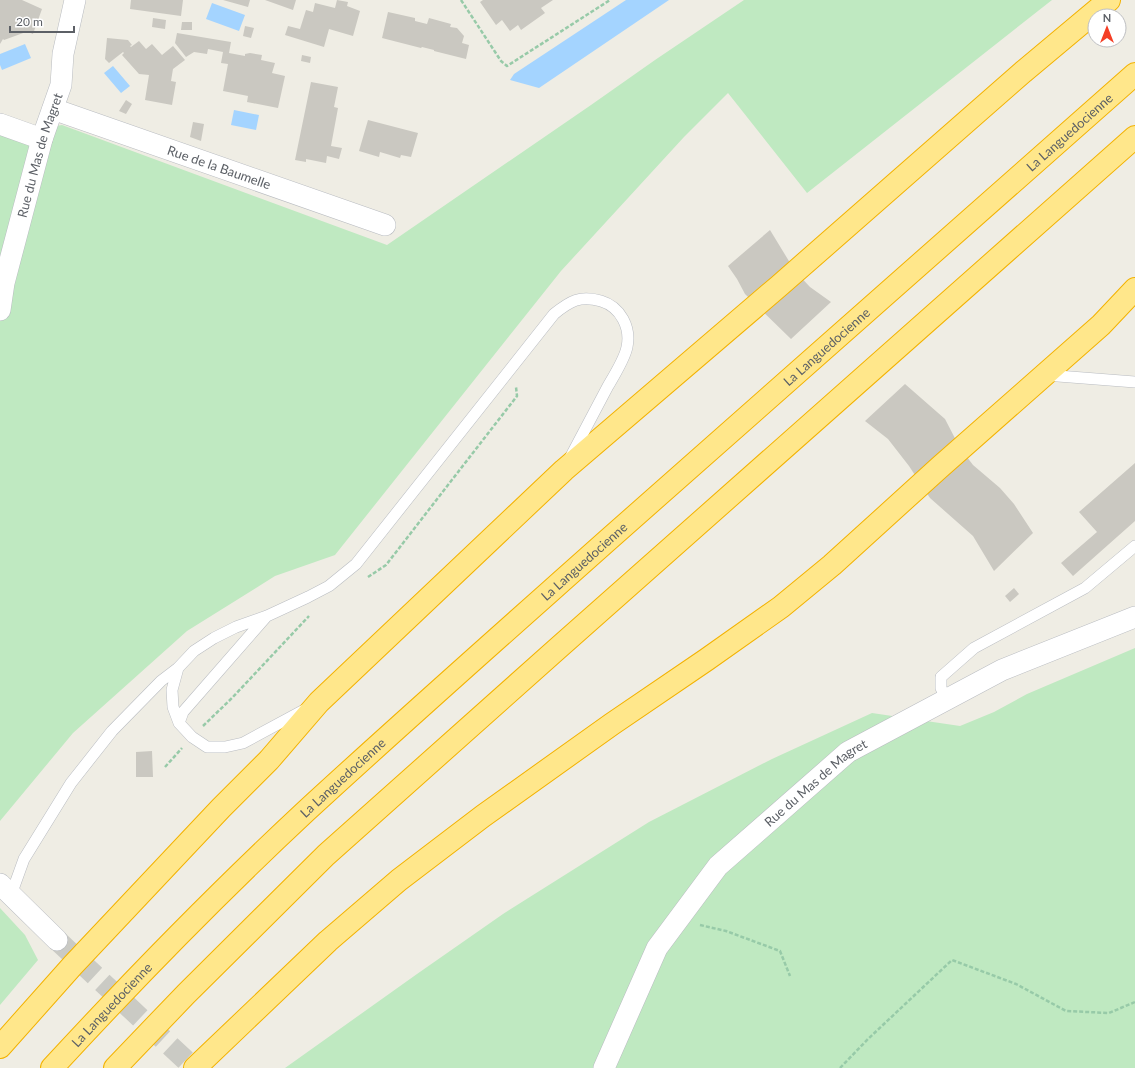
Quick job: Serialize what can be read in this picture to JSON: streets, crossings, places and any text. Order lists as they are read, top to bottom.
{
  "streets": {
    "highway": ["La Languedocienne"],
    "street": ["Rue du Mas de Magret", "Rue de la Baumelle"]
  },
  "crossings": [
    ["Rue du Mas de Magret", "Rue de la Baumelle"]
  ],
  "scale_bar": "20 m",
  "north": "top"
}
